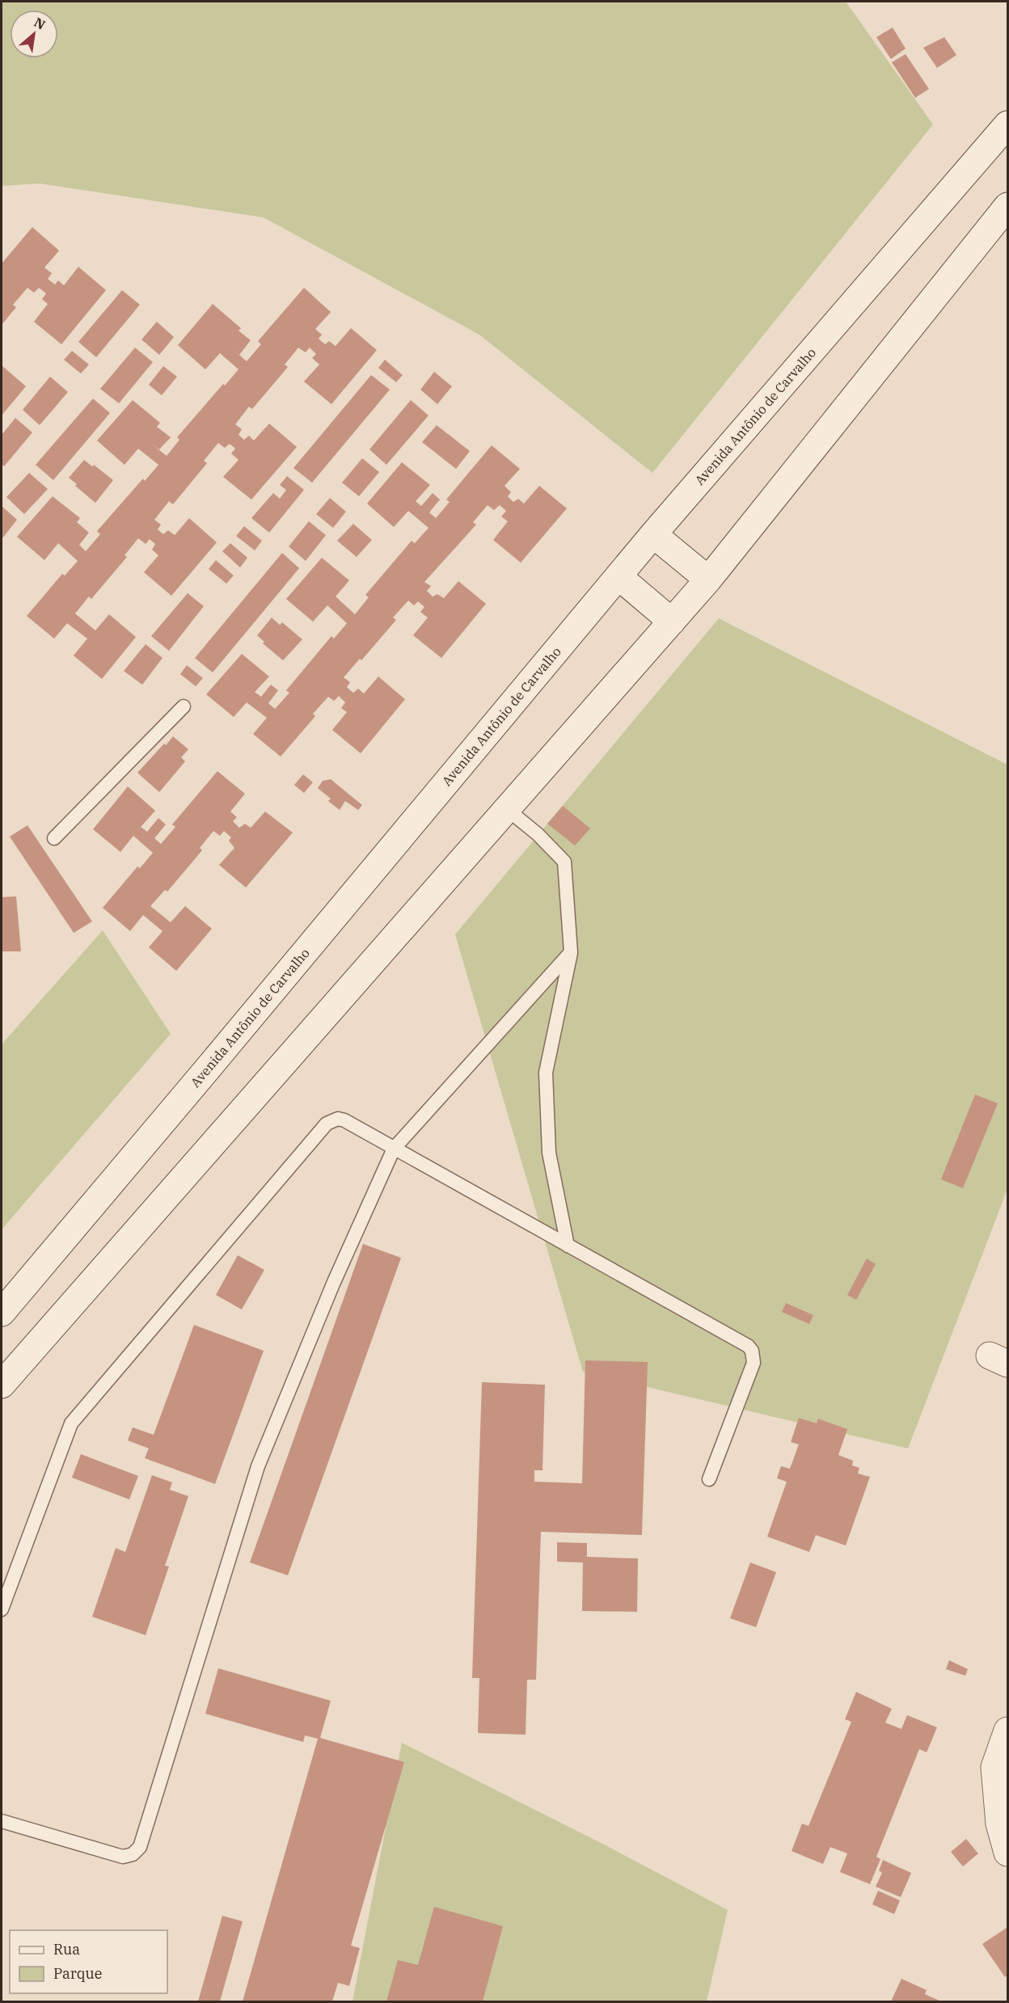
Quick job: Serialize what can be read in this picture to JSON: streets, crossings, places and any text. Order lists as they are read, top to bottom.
{
  "streets": {
    "main road": ["Avenida Antônio de Carvalho"]
  },
  "legend": ["Rua", "Parque"],
  "north": "top right"
}
